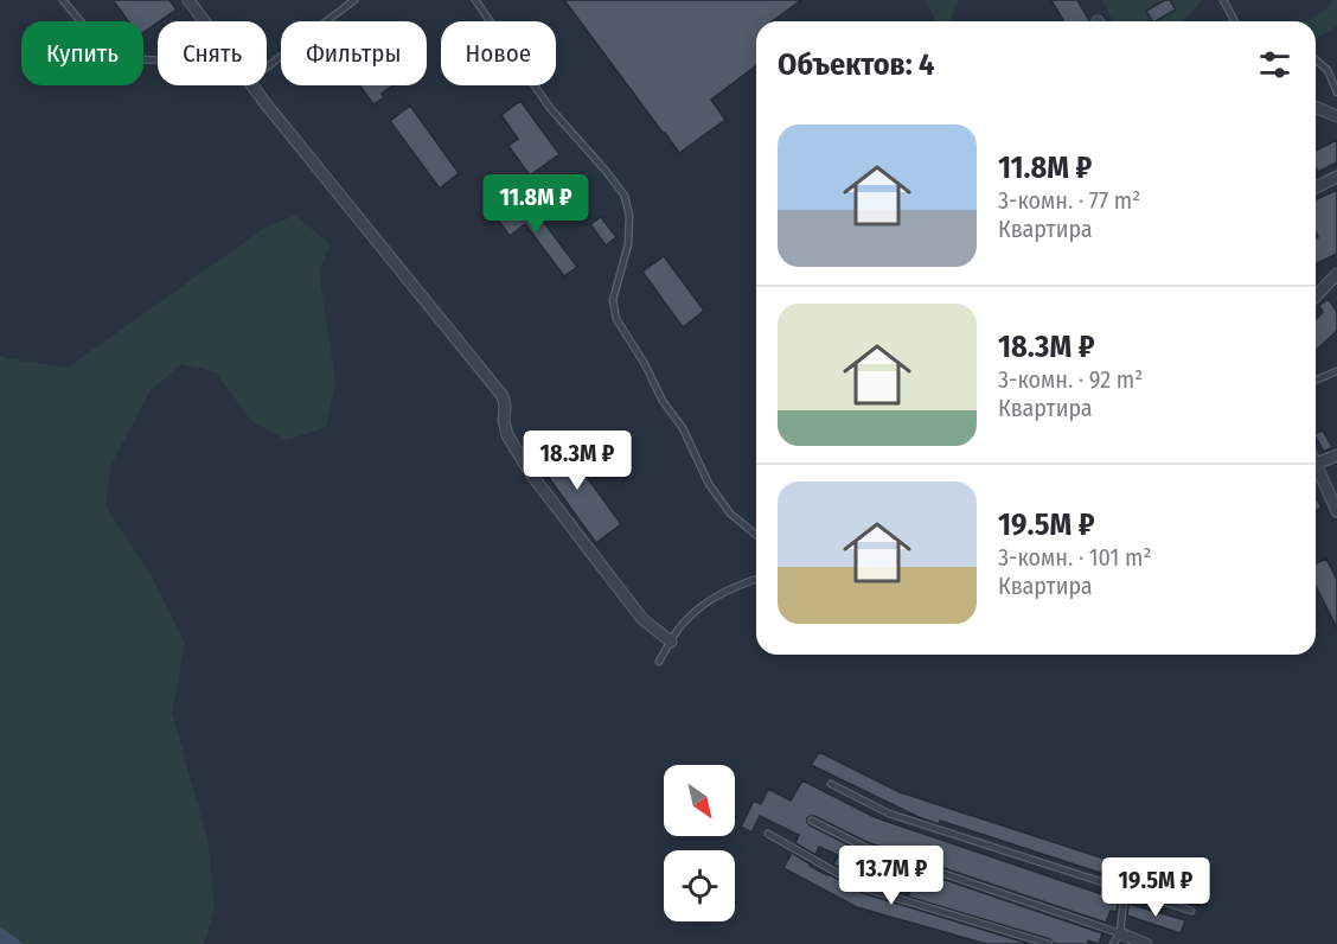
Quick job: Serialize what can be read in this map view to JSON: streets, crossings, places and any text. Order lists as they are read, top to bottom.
{
  "north": "bottom right",
  "page": {
    "chip": [
      "Купить",
      "Снять",
      "Фильтры",
      "Новое"
    ],
    "heading": "Объектов: 4",
    "list": [
      {
        "name": "11.8M ₽",
        "note": "3-комн. · 77 m² · Квартира"
      },
      {
        "name": "18.3M ₽",
        "note": "3-комн. · 92 m² · Квартира"
      },
      {
        "name": "19.5M ₽",
        "note": "3-комн. · 101 m² · Квартира"
      }
    ],
    "price": [
      "11.8M ₽",
      "18.3M ₽",
      "13.7M ₽",
      "19.5M ₽"
    ]
  }
}
